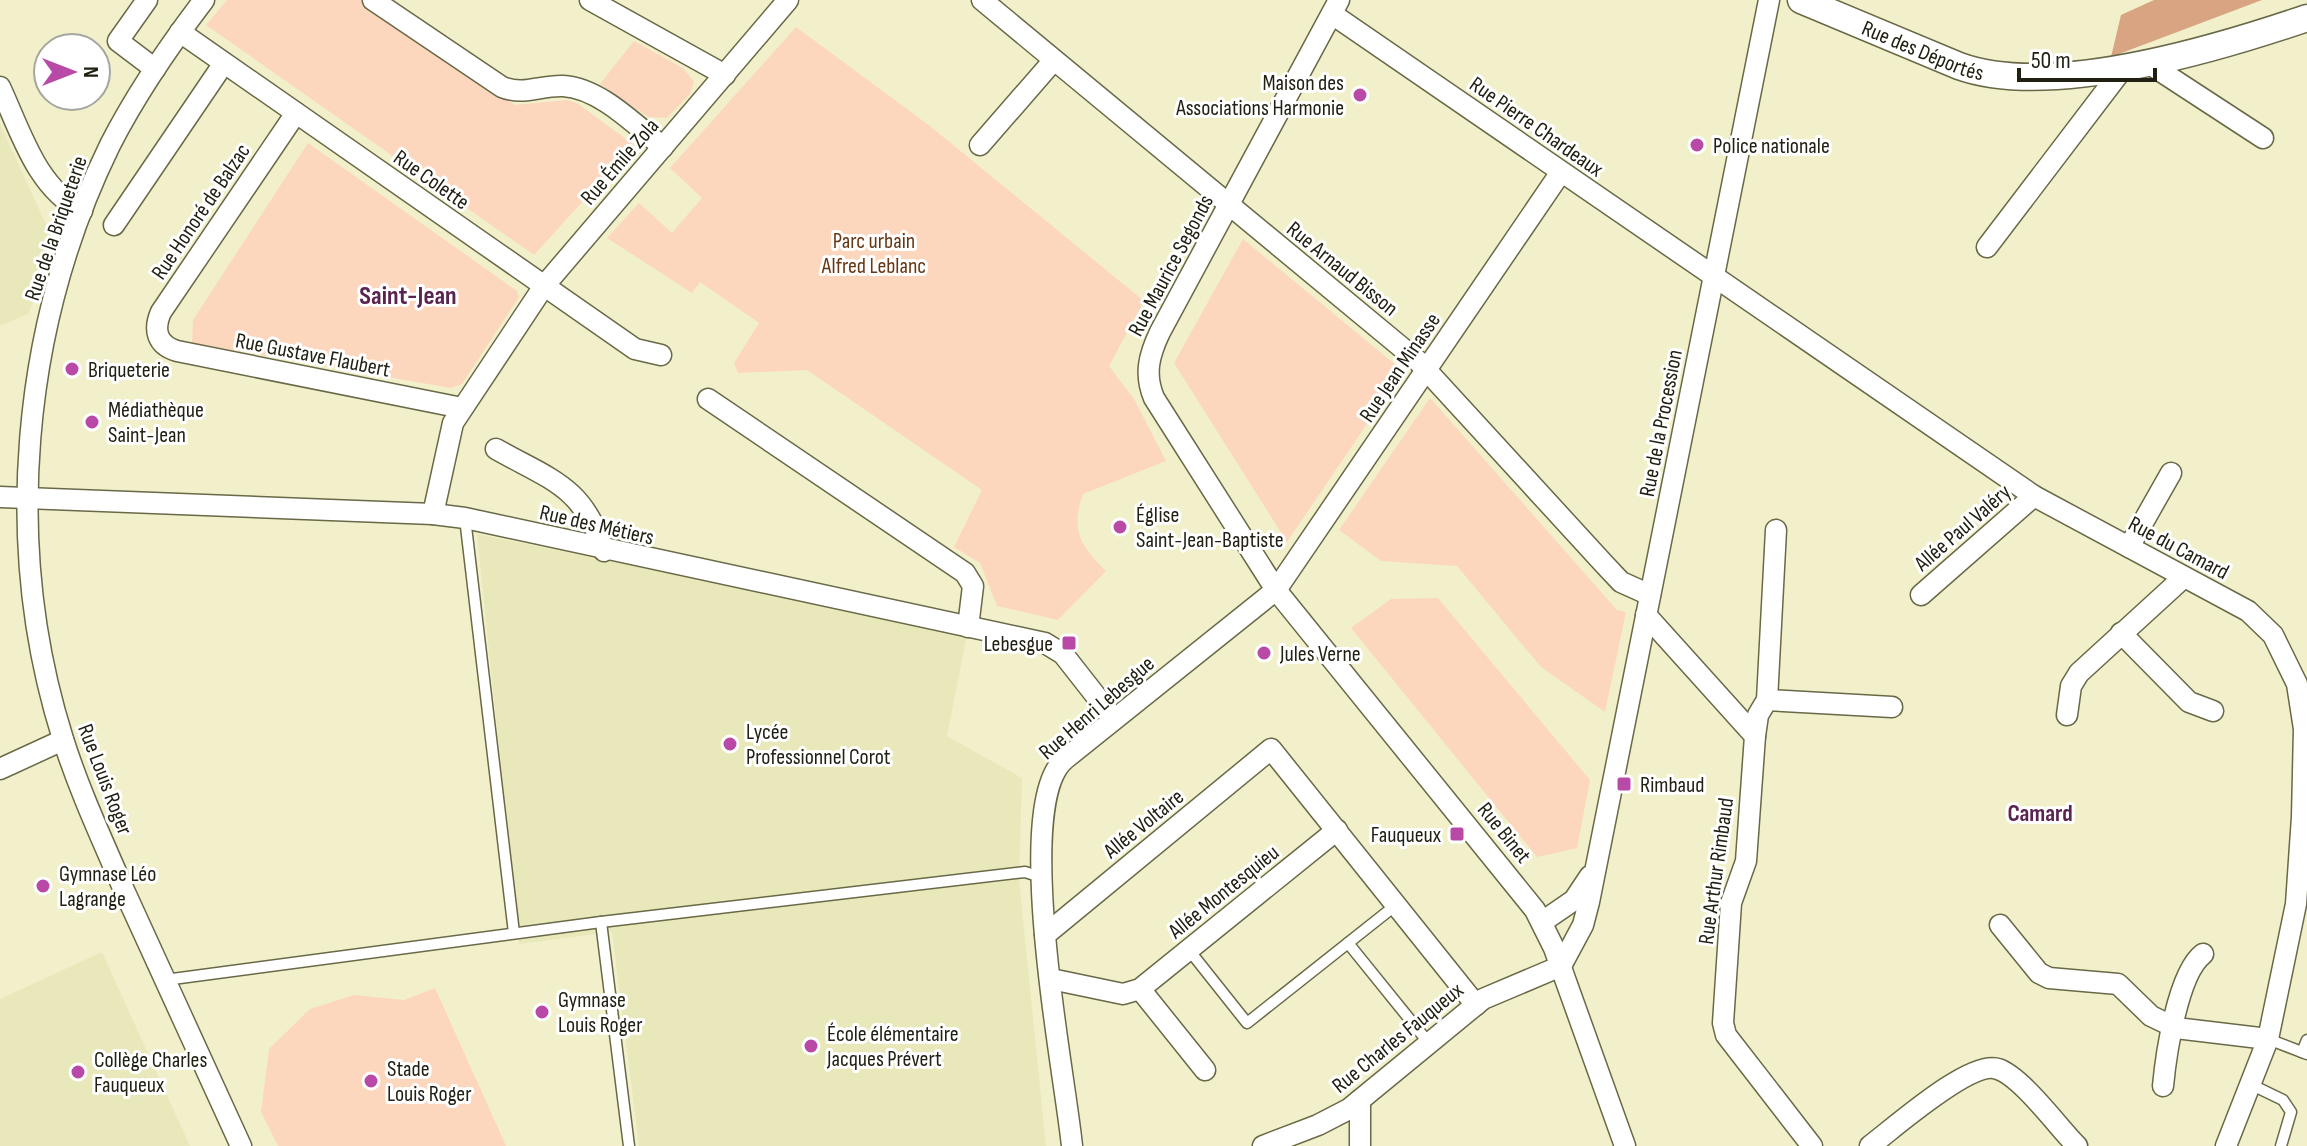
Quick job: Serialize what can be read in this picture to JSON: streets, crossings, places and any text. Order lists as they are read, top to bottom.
{
  "streets": {
    "street": [
      "Rue des Déportés",
      "Rue Pierre Chardeaux",
      "Rue Émile Zola",
      "Rue Colette",
      "Rue Honoré de Balzac",
      "Rue de la Briqueterie",
      "Rue Maurice Segonds",
      "Rue Arnaud Bisson",
      "Rue Gustave Flaubert",
      "Rue Jean Minasse",
      "Rue de la Procession",
      "Rue des Métiers",
      "Allée Paul Valéry",
      "Rue du Camard",
      "Rue Henri Lebesgue",
      "Rue Louis Roger",
      "Allée Voltaire",
      "Rue Binet",
      "Rue Arthur Rimbaud",
      "Allée Montesquieu",
      "Rue Charles Fauqueux"
    ]
  },
  "crossings": [
    ["Rue Pierre Chardeaux", "Rue Maurice Segonds"],
    ["Rue Pierre Chardeaux", "Rue Jean Minasse"],
    ["Rue Pierre Chardeaux", "Rue de la Procession"],
    ["Rue Pierre Chardeaux", "Rue du Camard"],
    ["Rue Émile Zola", "Rue Colette"],
    ["Rue Émile Zola", "Rue Gustave Flaubert"],
    ["Rue Émile Zola", "Rue des Métiers"],
    ["Rue Colette", "Rue Honoré de Balzac"],
    ["Rue Colette", "Rue de la Briqueterie"],
    ["Rue Honoré de Balzac", "Rue Gustave Flaubert"],
    ["Rue de la Briqueterie", "Rue des Métiers"],
    ["Rue de la Briqueterie", "Rue Louis Roger"],
    ["Rue Maurice Segonds", "Rue Arnaud Bisson"],
    ["Rue Maurice Segonds", "Rue Jean Minasse"],
    ["Rue Maurice Segonds", "Rue Henri Lebesgue"],
    ["Rue Maurice Segonds", "Rue Binet"],
    ["Rue Arnaud Bisson", "Rue Jean Minasse"],
    ["Rue Arnaud Bisson", "Rue de la Procession"],
    ["Rue Jean Minasse", "Rue Henri Lebesgue"],
    ["Rue Jean Minasse", "Rue Binet"],
    ["Rue de la Procession", "Rue du Camard"],
    ["Rue de la Procession", "Rue Binet"],
    ["Rue de la Procession", "Rue Charles Fauqueux"],
    ["Rue des Métiers", "Rue Henri Lebesgue"],
    ["Rue des Métiers", "Rue Louis Roger"],
    ["Allée Paul Valéry", "Rue du Camard"],
    ["Rue Henri Lebesgue", "Allée Voltaire"],
    ["Rue Henri Lebesgue", "Rue Binet"],
    ["Allée Voltaire", "Allée Montesquieu"],
    ["Rue Binet", "Rue Charles Fauqueux"]
  ],
  "districts": ["Saint-Jean", "Camard"],
  "parks": ["Parc urbain Alfred Leblanc"],
  "places": {
    "other": [
      "Maison des Associations Harmonie",
      "Police nationale",
      "Briqueterie",
      "Médiathèque Saint-Jean",
      "Église Saint-Jean-Baptiste",
      "Jules Verne",
      "Lycée Professionnel Corot",
      "Gymnase Léo Lagrange",
      "Gymnase Louis Roger",
      "École élémentaire Jacques Prévert",
      "Collège Charles Fauqueux",
      "Stade Louis Roger"
    ],
    "transit": ["Lebesgue", "Rimbaud", "Fauqueux"]
  },
  "scale_bar": "50 m",
  "north": "right"
}
